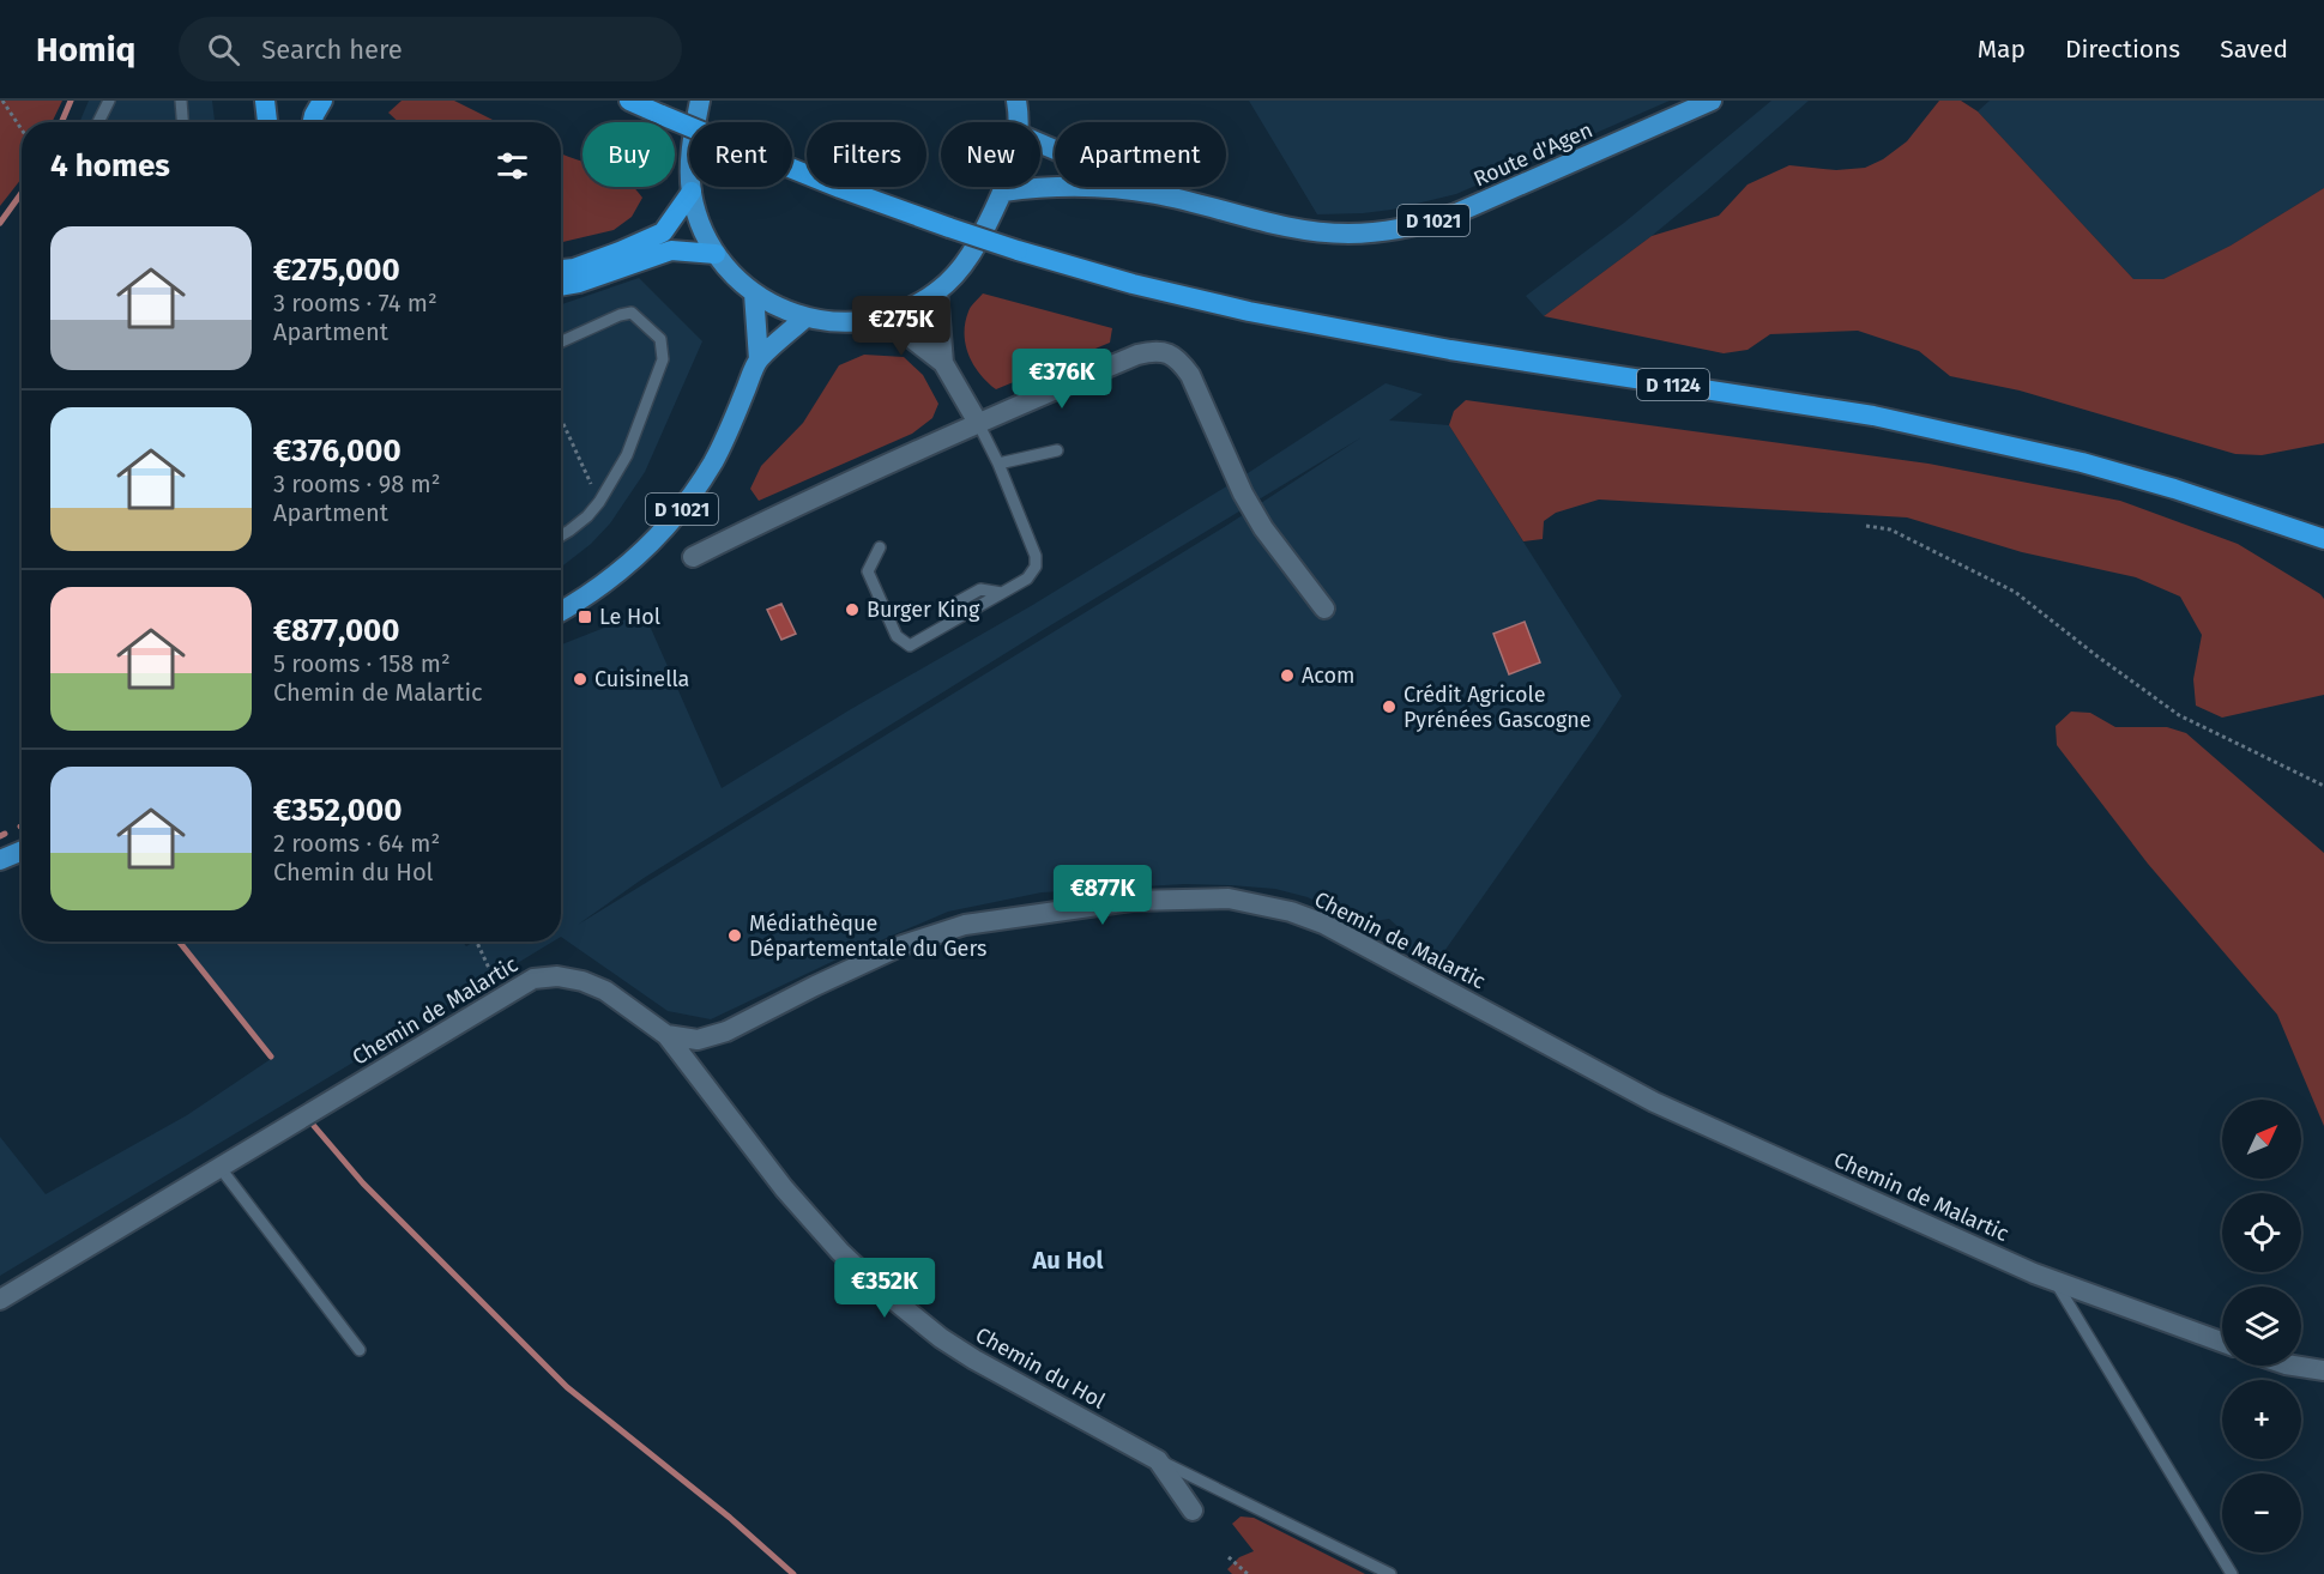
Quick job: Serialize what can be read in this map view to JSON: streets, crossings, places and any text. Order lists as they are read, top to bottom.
{
  "streets": {
    "highway": ["D 1124"],
    "main road": ["Route d'Agen", "D 1021"],
    "street": ["Chemin de Malartic", "Chemin du Hol"]
  },
  "crossings": [
    ["Chemin de Malartic", "Chemin du Hol"]
  ],
  "districts": ["Au Hol"],
  "places": {
    "other": [
      "Burger King",
      "Acom",
      "Cuisinella",
      "Crédit Agricole Pyrénées Gascogne",
      "Médiathèque Départementale du Gers"
    ],
    "transit": ["Le Hol"]
  },
  "north": "top right",
  "page": {
    "header": "Homiq",
    "search": "Search here",
    "nav": ["Map", "Directions", "Saved"],
    "chip": [
      "Buy",
      "Rent",
      "Filters",
      "New",
      "Apartment"
    ],
    "heading": "4 homes",
    "list": [
      {
        "name": "€275,000",
        "note": "3 rooms · 74 m² · Apartment"
      },
      {
        "name": "€376,000",
        "note": "3 rooms · 98 m² · Apartment"
      },
      {
        "name": "€877,000",
        "note": "5 rooms · 158 m² · Chemin de Malartic"
      },
      {
        "name": "€352,000",
        "note": "2 rooms · 64 m² · Chemin du Hol"
      }
    ],
    "price": [
      "€275K",
      "€376K",
      "€877K",
      "€352K"
    ],
    "map_buttons": ["+", "−"]
  }
}
